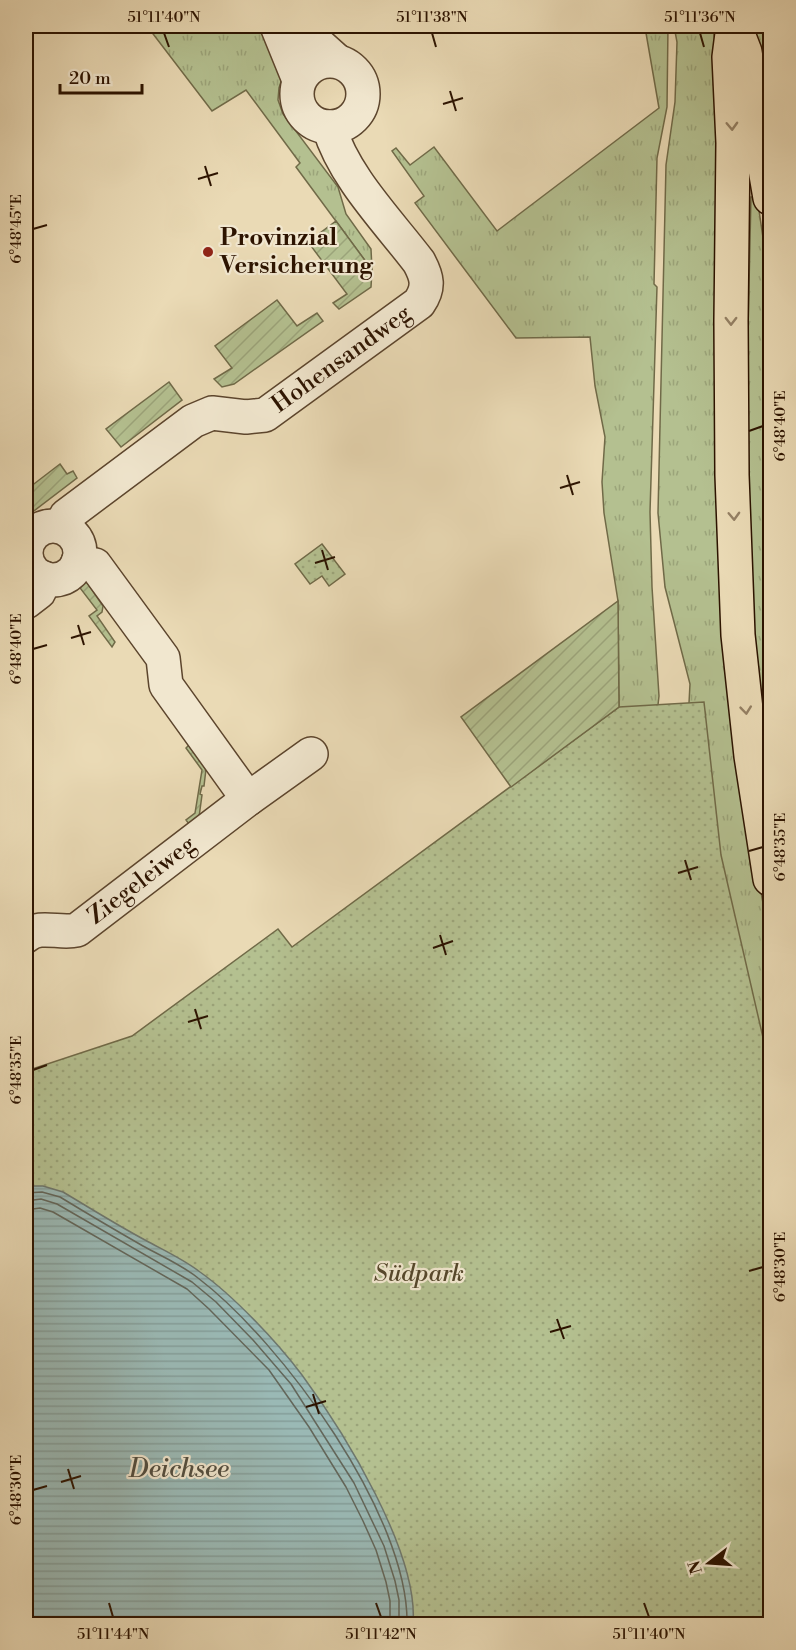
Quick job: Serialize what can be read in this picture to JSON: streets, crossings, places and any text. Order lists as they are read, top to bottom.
{
  "streets": {
    "street": ["Hohensandweg", "Ziegeleiweg"]
  },
  "water": ["Deichsee"],
  "parks": ["Südpark"],
  "places": ["Provinzial Versicherung"],
  "scale_bar": "20 m",
  "north": "left",
  "coordinates": [
    "51°11'40\"N",
    "51°11'38\"N",
    "51°11'36\"N",
    "6°48'45\"E",
    "6°48'40\"E",
    "6°48'35\"E",
    "6°48'30\"E",
    "51°11'44\"N",
    "51°11'42\"N"
  ]
}
